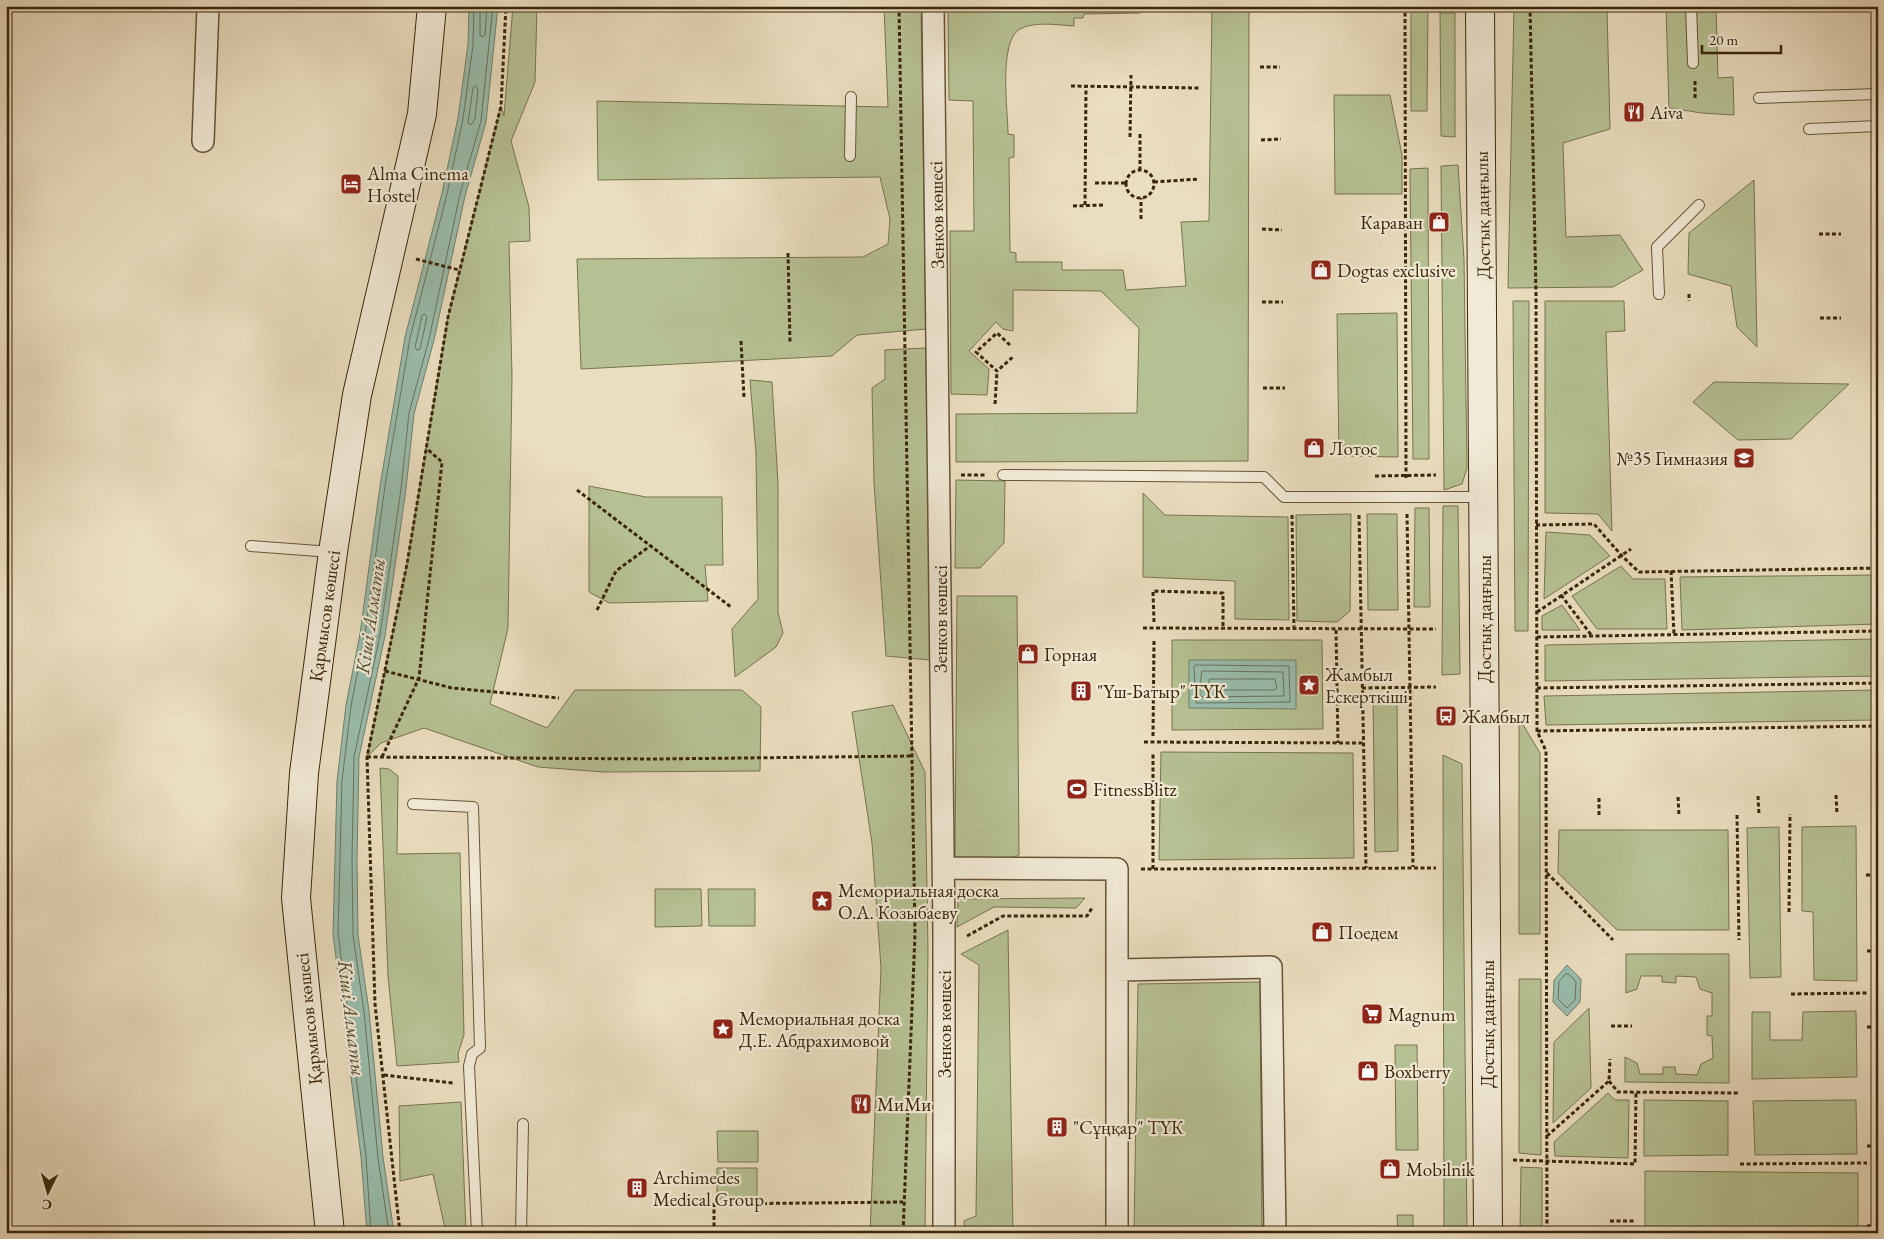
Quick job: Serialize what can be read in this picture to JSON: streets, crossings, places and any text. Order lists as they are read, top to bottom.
{
  "streets": {
    "street": ["Зенков көшесі", "Достық даңғылы", "Қармысов көшесі"]
  },
  "water": ["Кіші Алматы"],
  "places": {
    "restaurant": ["Aiva", "МиМи"],
    "hotel": ["Alma Cinema Hostel"],
    "shop": [
      "Караван",
      "Dogtas exclusive",
      "Лотос",
      "Горная",
      "Поедем",
      "Boxberry",
      "Mobilnik"
    ],
    "school or university": ["№35 Гимназия"],
    "place": ["Жамбыл Ескерткіші", "Мемориальная доска О.А. Козыбаеву", "Мемориальная доска Д.Е. Абдрахимовой"],
    "building": ["\"Үш-Батыр\" ТҮК", "\"Сұңқар\" ТҮК", "Archimedes Medical Group"],
    "bus stop": ["Жамбыл"],
    "sports": ["FitnessBlitz"],
    "supermarket": ["Magnum"]
  },
  "scale_bar": "20 m",
  "north": "bottom"
}
